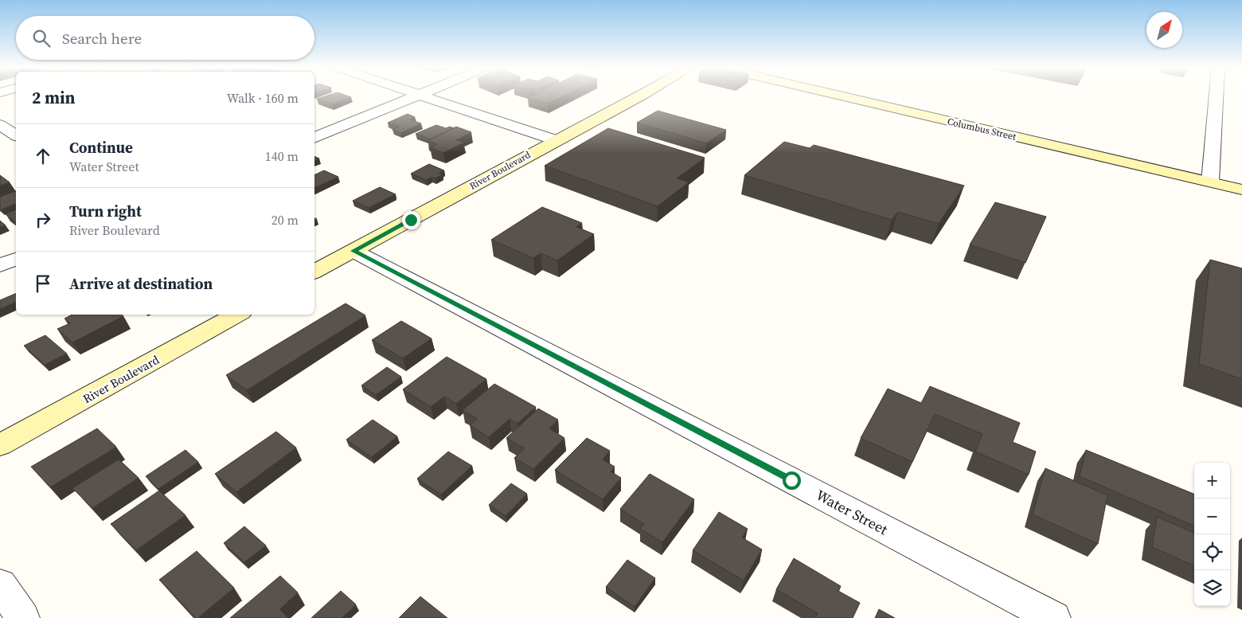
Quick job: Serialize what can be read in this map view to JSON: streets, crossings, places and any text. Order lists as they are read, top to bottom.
{
  "streets": {
    "main road": ["Columbus Street", "River Boulevard"],
    "street": ["Water Street"]
  },
  "crossings": [
    ["River Boulevard", "Water Street"]
  ],
  "north": "top right",
  "page": {
    "search": "Search here",
    "heading": ["2 min", "Walk · 160 m"],
    "list": [
      ["Continue", "Water Street", "140 m"],
      ["Turn right", "River Boulevard", "20 m"],
      "Arrive at destination"
    ],
    "map_buttons": ["+", "−"]
  }
}
